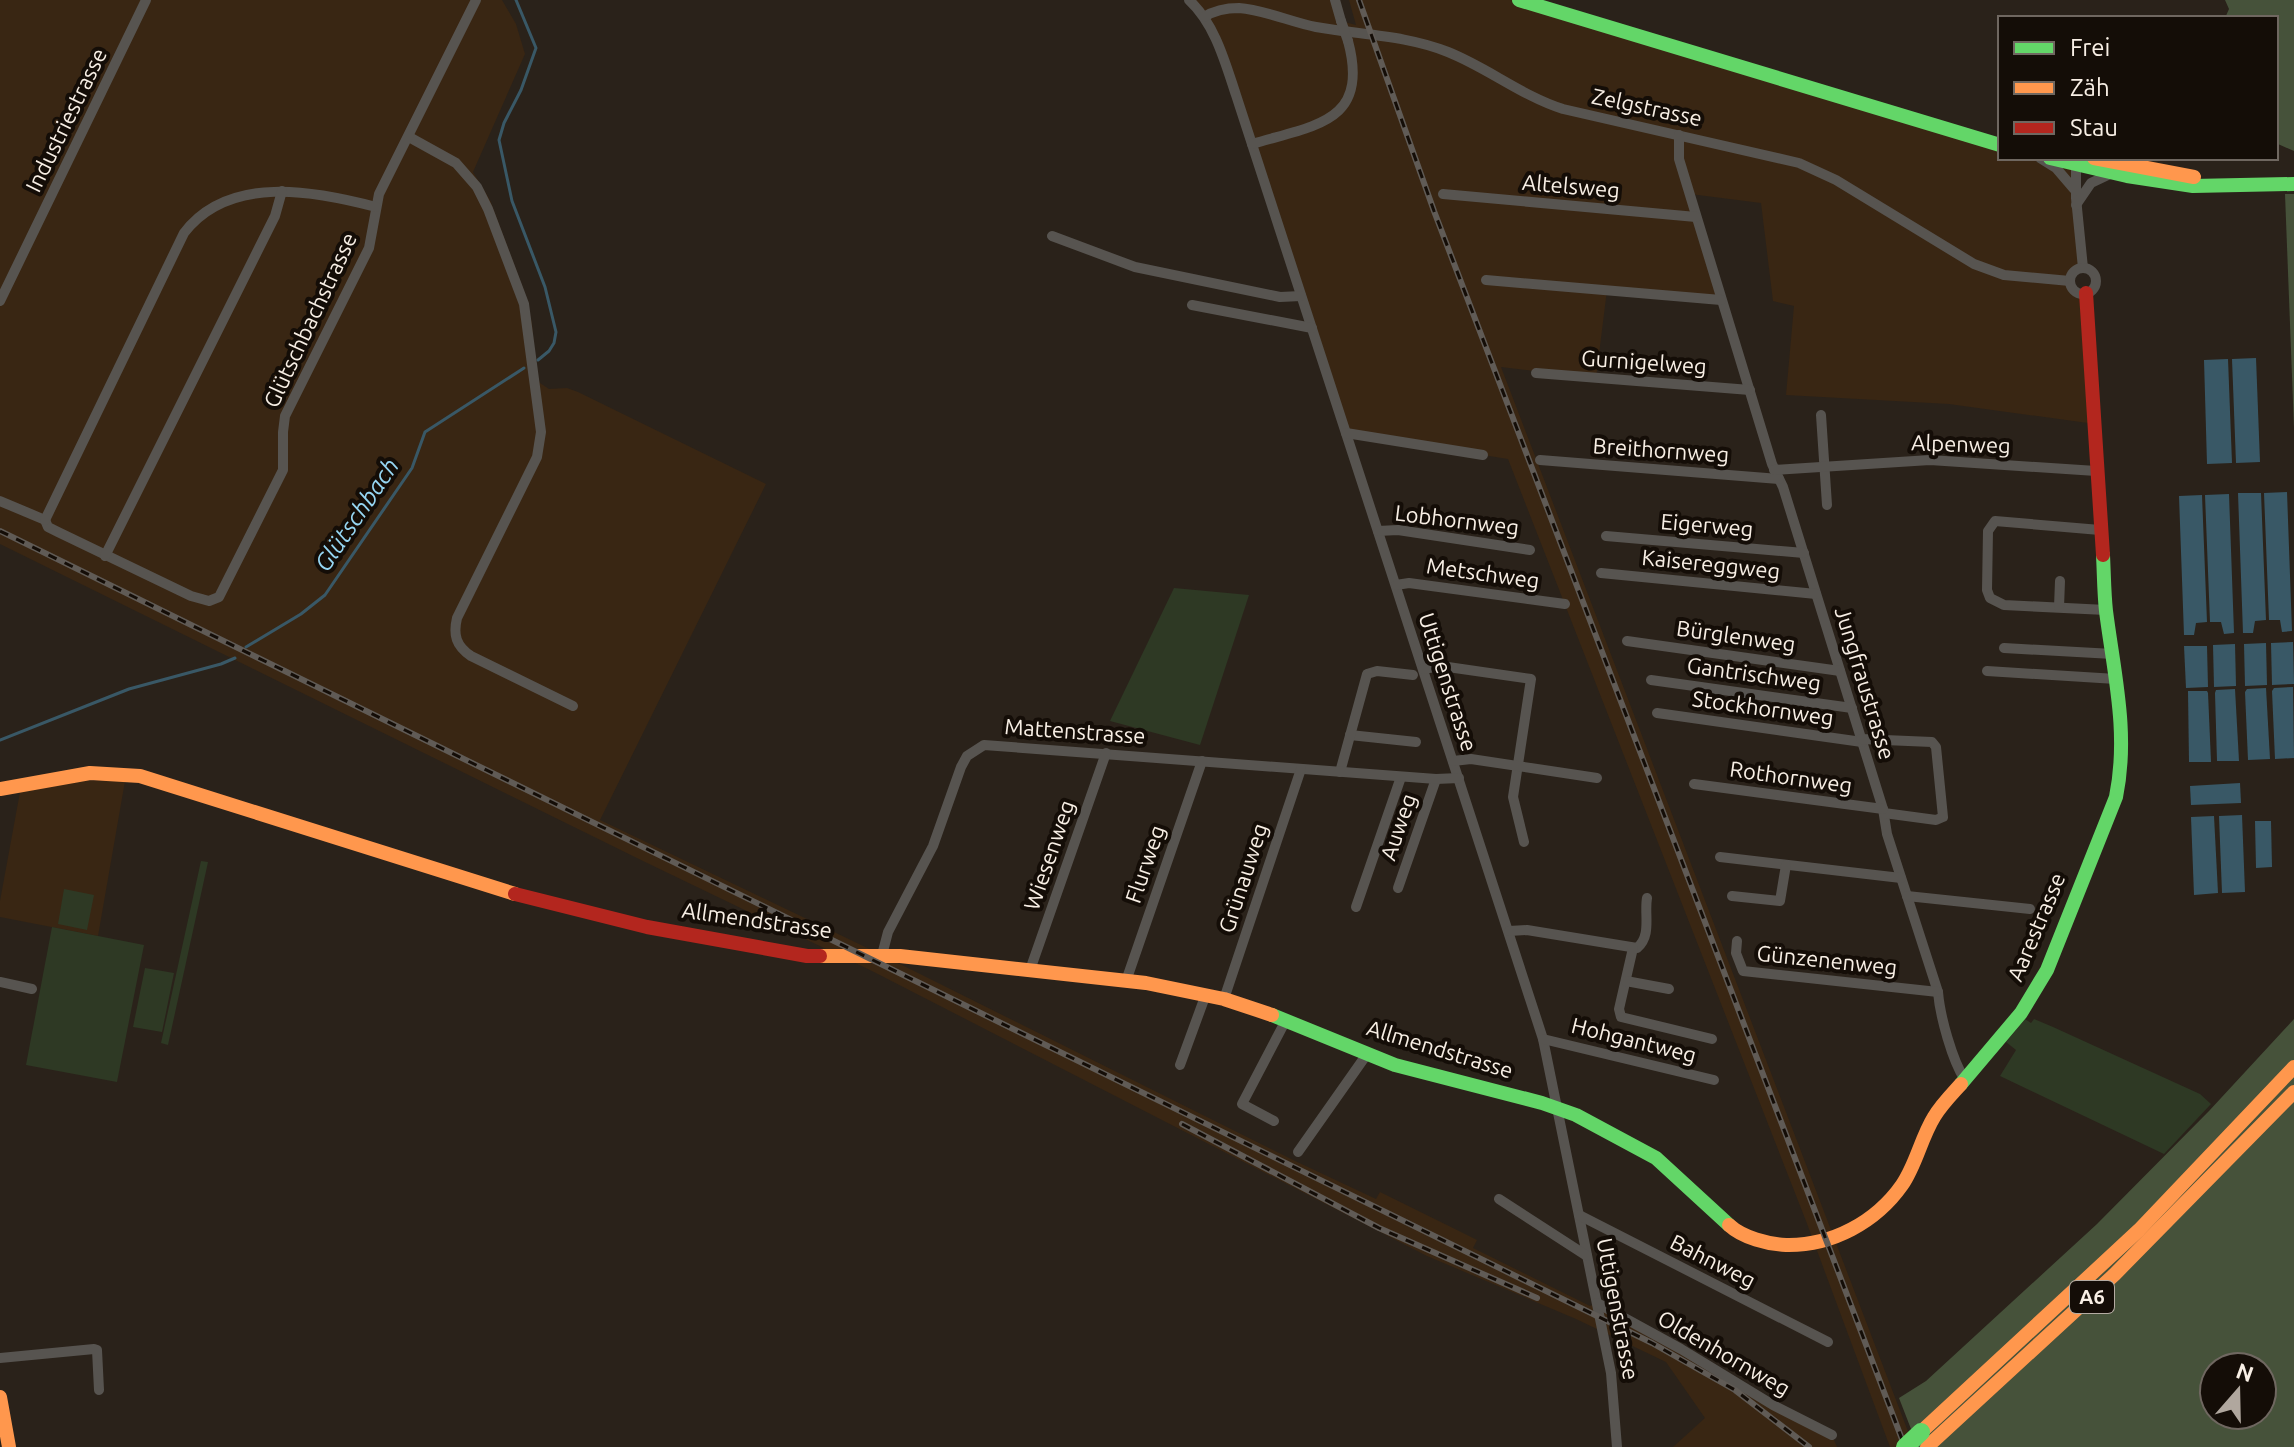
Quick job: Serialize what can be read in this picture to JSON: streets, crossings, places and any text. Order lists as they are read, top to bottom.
{
  "streets": {
    "main road": ["Allmendstrasse", "Aarestrasse", "A6"],
    "street": [
      "Zelgstrasse",
      "Industriestrasse",
      "Altelsweg",
      "Glütschbachstrasse",
      "Gurnigelweg",
      "Alpenweg",
      "Breithornweg",
      "Lobhornweg",
      "Eigerweg",
      "Kaisereggweg",
      "Metschweg",
      "Bürglenweg",
      "Gantrischweg",
      "Uttigenstrasse",
      "Jungfraustrasse",
      "Stockhornweg",
      "Mattenstrasse",
      "Rothornweg",
      "Auweg",
      "Wiesenweg",
      "Flurweg",
      "Grünauweg",
      "Günzenenweg",
      "Hohgantweg",
      "Bahnweg",
      "Oldenhornweg"
    ]
  },
  "crossings": [
    ["Zelgstrasse", "Jungfraustrasse"],
    ["Zelgstrasse", "Aarestrasse"],
    ["Altelsweg", "Jungfraustrasse"],
    ["Gurnigelweg", "Jungfraustrasse"],
    ["Alpenweg", "Breithornweg"],
    ["Alpenweg", "Jungfraustrasse"],
    ["Alpenweg", "Aarestrasse"],
    ["Breithornweg", "Jungfraustrasse"],
    ["Lobhornweg", "Uttigenstrasse"],
    ["Eigerweg", "Jungfraustrasse"],
    ["Kaisereggweg", "Jungfraustrasse"],
    ["Metschweg", "Uttigenstrasse"],
    ["Bürglenweg", "Jungfraustrasse"],
    ["Gantrischweg", "Jungfraustrasse"],
    ["Uttigenstrasse", "Mattenstrasse"],
    ["Uttigenstrasse", "Allmendstrasse"],
    ["Uttigenstrasse", "Aarestrasse"],
    ["Uttigenstrasse", "Hohgantweg"],
    ["Uttigenstrasse", "Bahnweg"],
    ["Uttigenstrasse", "Oldenhornweg"],
    ["Jungfraustrasse", "Stockhornweg"],
    ["Jungfraustrasse", "Rothornweg"],
    ["Jungfraustrasse", "Aarestrasse"],
    ["Jungfraustrasse", "Günzenenweg"],
    ["Stockhornweg", "Rothornweg"],
    ["Mattenstrasse", "Auweg"],
    ["Mattenstrasse", "Wiesenweg"],
    ["Mattenstrasse", "Flurweg"],
    ["Mattenstrasse", "Grünauweg"],
    ["Mattenstrasse", "Allmendstrasse"],
    ["Wiesenweg", "Allmendstrasse"],
    ["Flurweg", "Allmendstrasse"],
    ["Grünauweg", "Allmendstrasse"],
    ["Allmendstrasse", "Aarestrasse"]
  ],
  "water": ["Glütschbach"],
  "legend": ["Frei", "Zäh", "Stau"],
  "north": "top"
}
